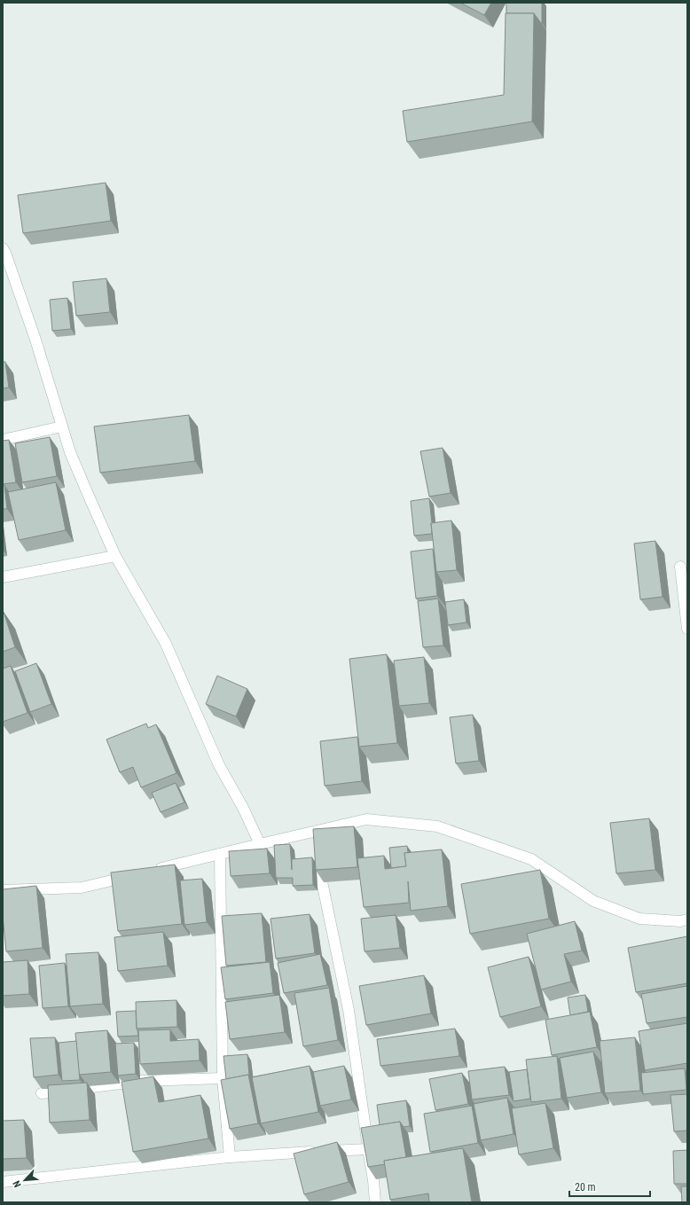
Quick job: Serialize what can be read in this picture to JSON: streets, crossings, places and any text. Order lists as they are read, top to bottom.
{
  "scale_bar": "20 m",
  "north": "bottom left"
}
